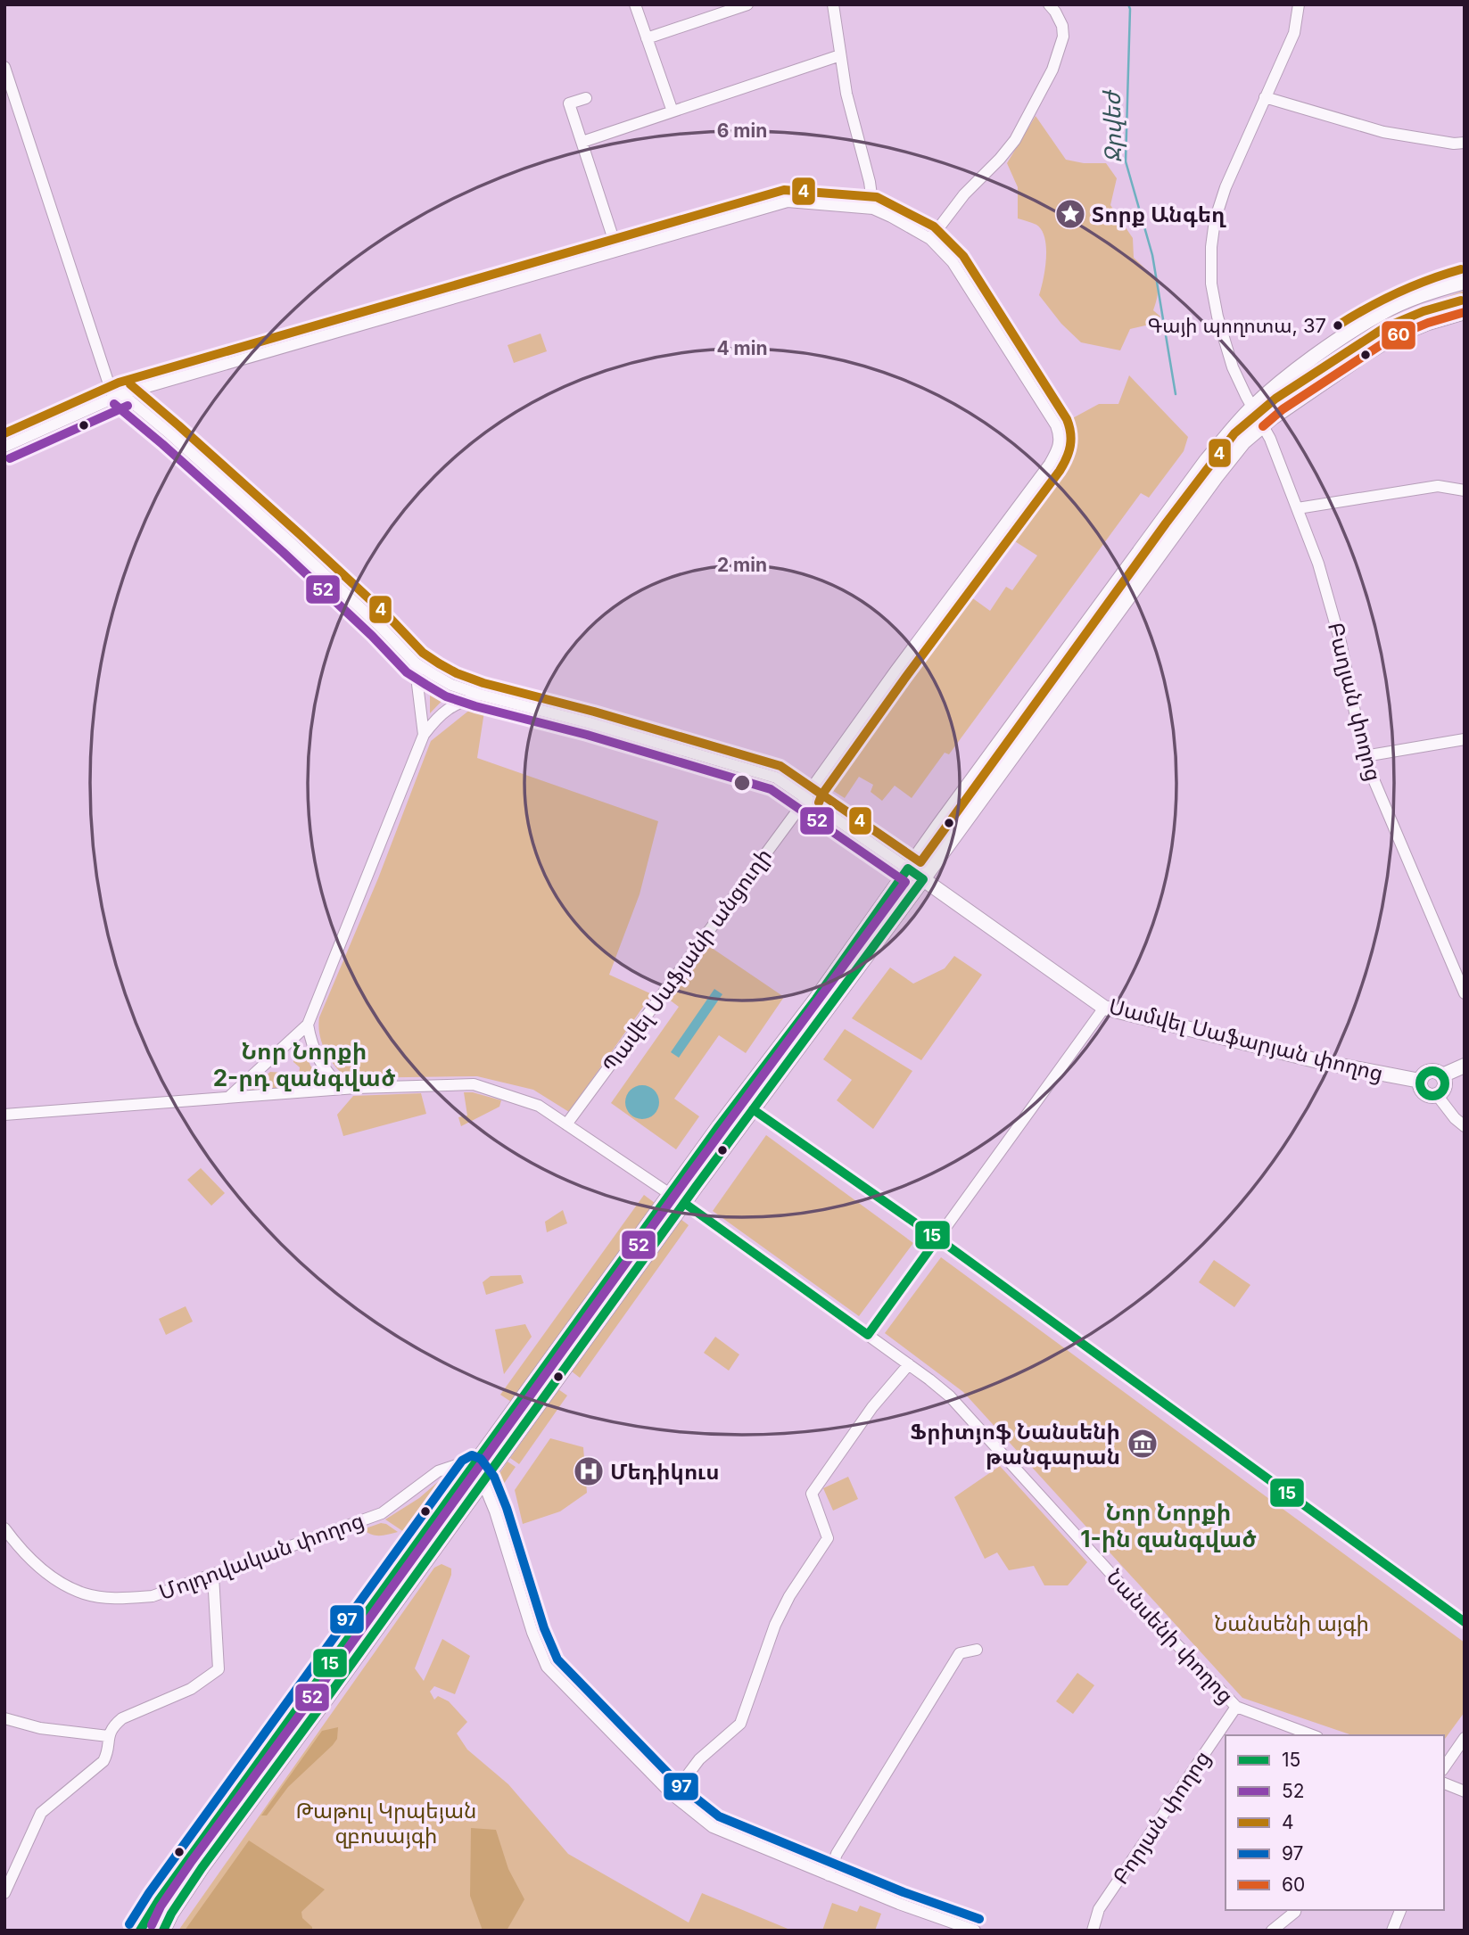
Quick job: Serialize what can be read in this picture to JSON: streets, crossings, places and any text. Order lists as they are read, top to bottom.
{
  "streets": {
    "main road": ["Սամվել Սաֆարյան փողոց"],
    "street": [
      "Բաղյան փողոց",
      "Պավել Սաֆյանի անցուղի",
      "Մոլդովական փողոց",
      "Նանսենի փողոց",
      "Բորյան փողոց"
    ]
  },
  "crossings": [
    ["Պավել Սաֆյանի անցուղի", "Նանսենի փողոց"],
    ["Նանսենի փողոց", "Բորյան փողոց"]
  ],
  "districts": ["Նոր Նորքի 2-րդ զանգված", "Նոր Նորքի 1-ին զանգված"],
  "water": ["Ջրվեժ"],
  "parks": ["Նանսենի այգի", "Թաթուլ Կրպեյան զբոսայգի"],
  "places": {
    "place": ["Տորք Անգեղ"],
    "other": ["Գայի պողոտա, 37"],
    "museum": ["Ֆրիտյոֆ Նանսենի թանգարան"],
    "hospital": ["Մեդիկուս"]
  },
  "lines": [
    "transit line 4",
    "transit line 60",
    "transit line 52",
    "transit line 15",
    "transit line 97"
  ],
  "legend": [
    "15",
    "52",
    "4",
    "97",
    "60"
  ],
  "rings": ["6 min", "4 min", "2 min"]
}
